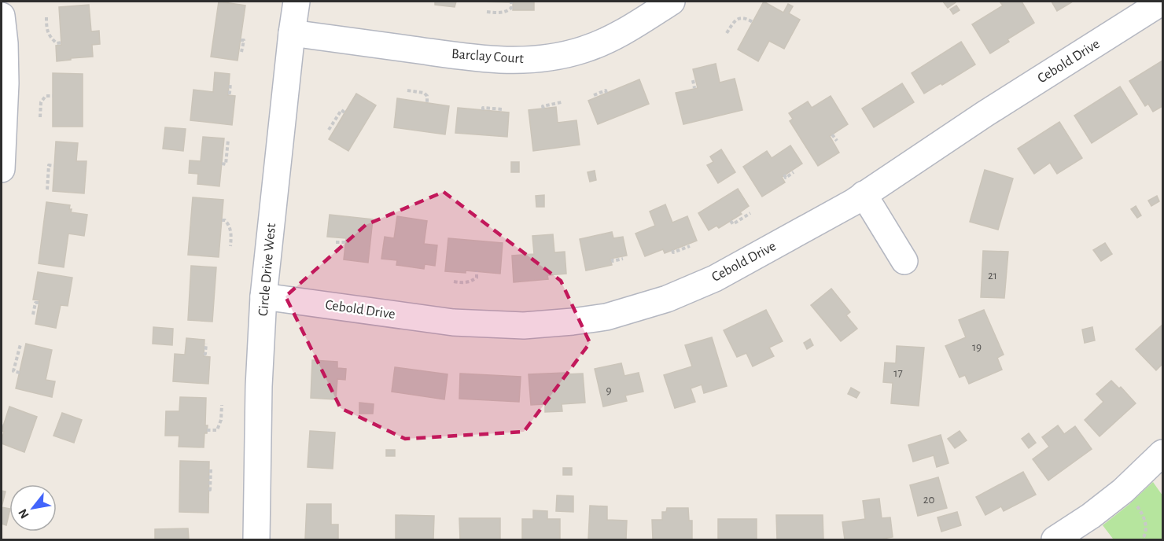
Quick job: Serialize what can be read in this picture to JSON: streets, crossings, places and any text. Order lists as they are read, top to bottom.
{
  "streets": {
    "street": ["Barclay Court", "Cebold Drive", "Circle Drive West"]
  },
  "crossings": [
    ["Barclay Court", "Circle Drive West"],
    ["Cebold Drive", "Circle Drive West"]
  ],
  "house_numbers": [
    "21",
    "19",
    "17",
    "9",
    "20"
  ],
  "north": "bottom left"
}
